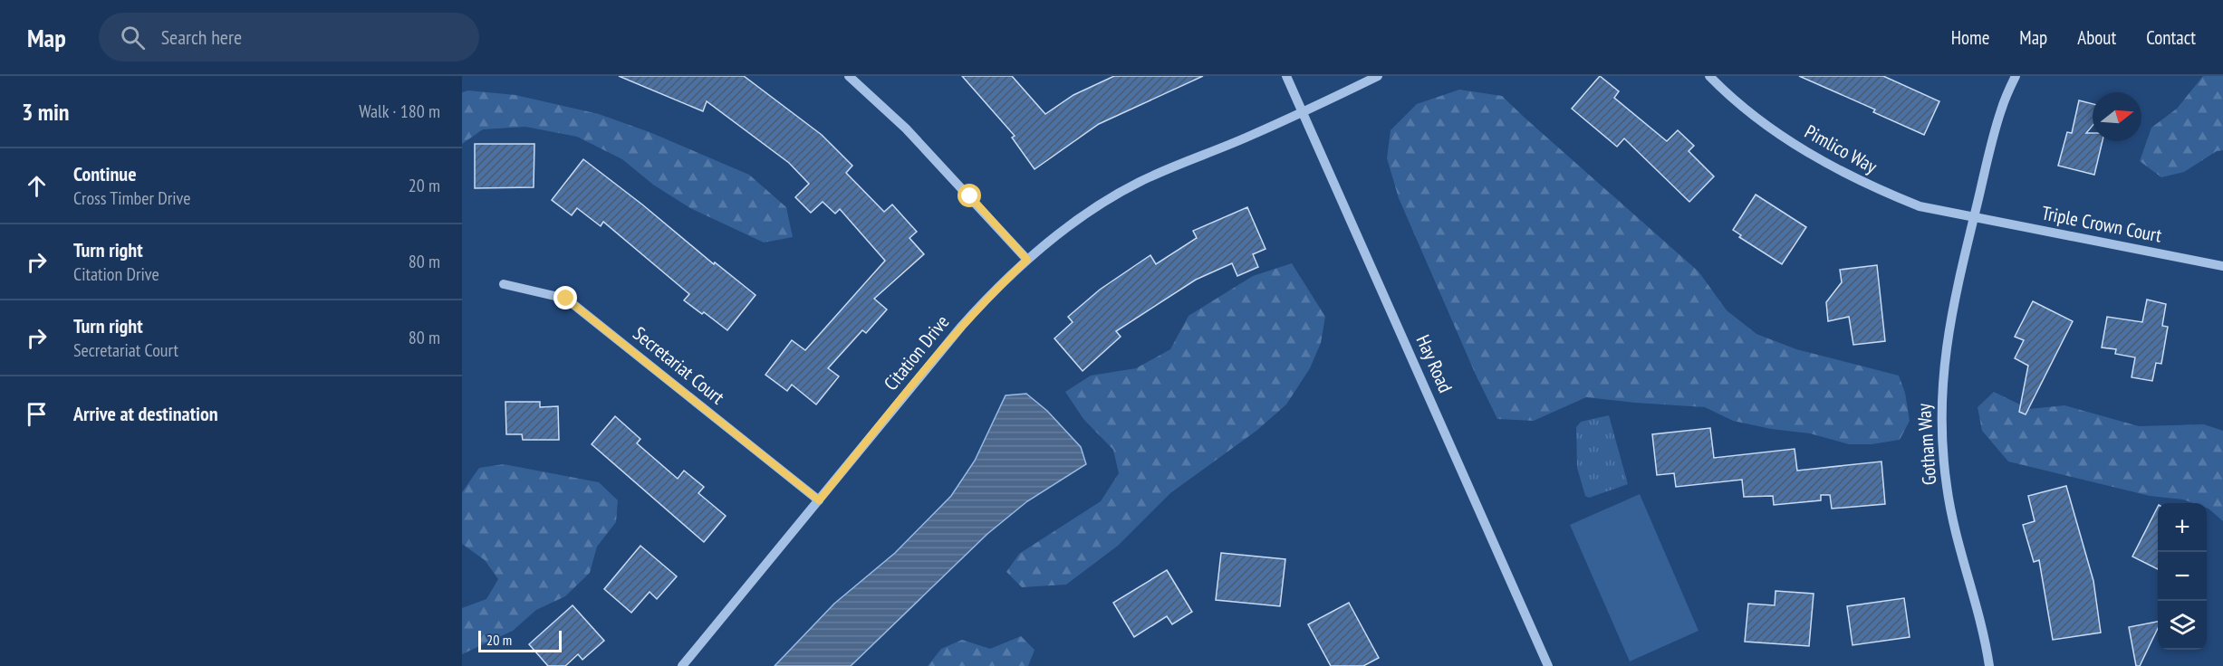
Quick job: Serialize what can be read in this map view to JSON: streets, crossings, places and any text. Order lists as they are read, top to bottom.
{
  "streets": {
    "street": [
      "Pimlico Way",
      "Triple Crown Court",
      "Citation Drive",
      "Hay Road",
      "Secretariat Court",
      "Gotham Way"
    ]
  },
  "crossings": [
    ["Pimlico Way", "Triple Crown Court"],
    ["Pimlico Way", "Gotham Way"],
    ["Triple Crown Court", "Gotham Way"],
    ["Citation Drive", "Hay Road"],
    ["Citation Drive", "Secretariat Court"]
  ],
  "scale_bar": "20 m",
  "north": "right",
  "page": {
    "header": "Map",
    "search": "Search here",
    "nav": [
      "Home",
      "Map",
      "About",
      "Contact"
    ],
    "heading": ["3 min", "Walk · 180 m"],
    "list": [
      ["Continue", "Cross Timber Drive", "20 m"],
      ["Turn right", "Citation Drive", "80 m"],
      ["Turn right", "Secretariat Court", "80 m"],
      "Arrive at destination"
    ],
    "map_buttons": ["+", "−"],
    "scale": "20 m"
  }
}
